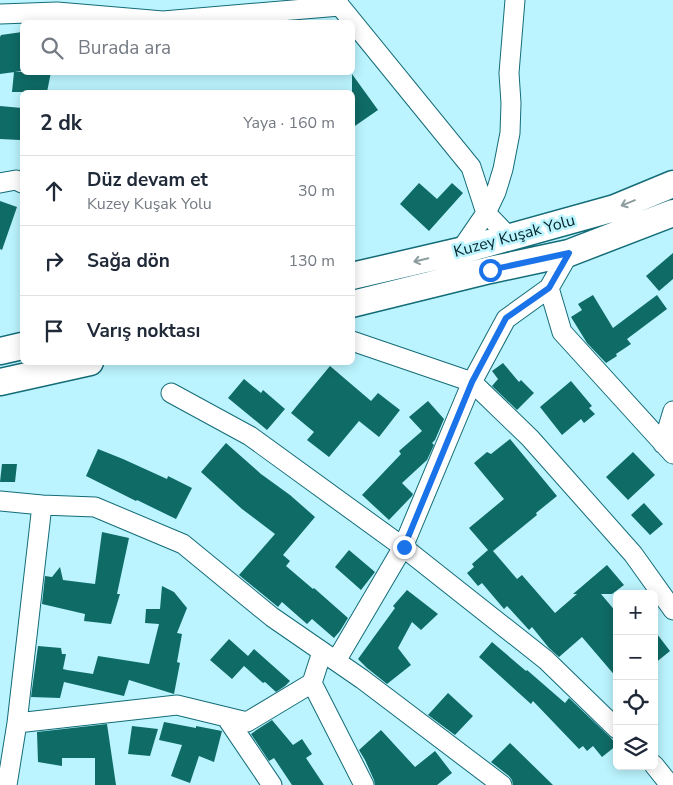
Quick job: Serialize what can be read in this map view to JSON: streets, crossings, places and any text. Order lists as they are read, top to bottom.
{
  "streets": {
    "main road": ["Kuzey Kuşak Yolu"]
  },
  "page": {
    "search": "Burada ara",
    "heading": ["2 dk", "Yaya · 160 m"],
    "list": [
      ["Düz devam et", "Kuzey Kuşak Yolu", "30 m"],
      ["Sağa dön", "130 m"],
      "Varış noktası"
    ],
    "map_buttons": ["+", "−"]
  }
}
